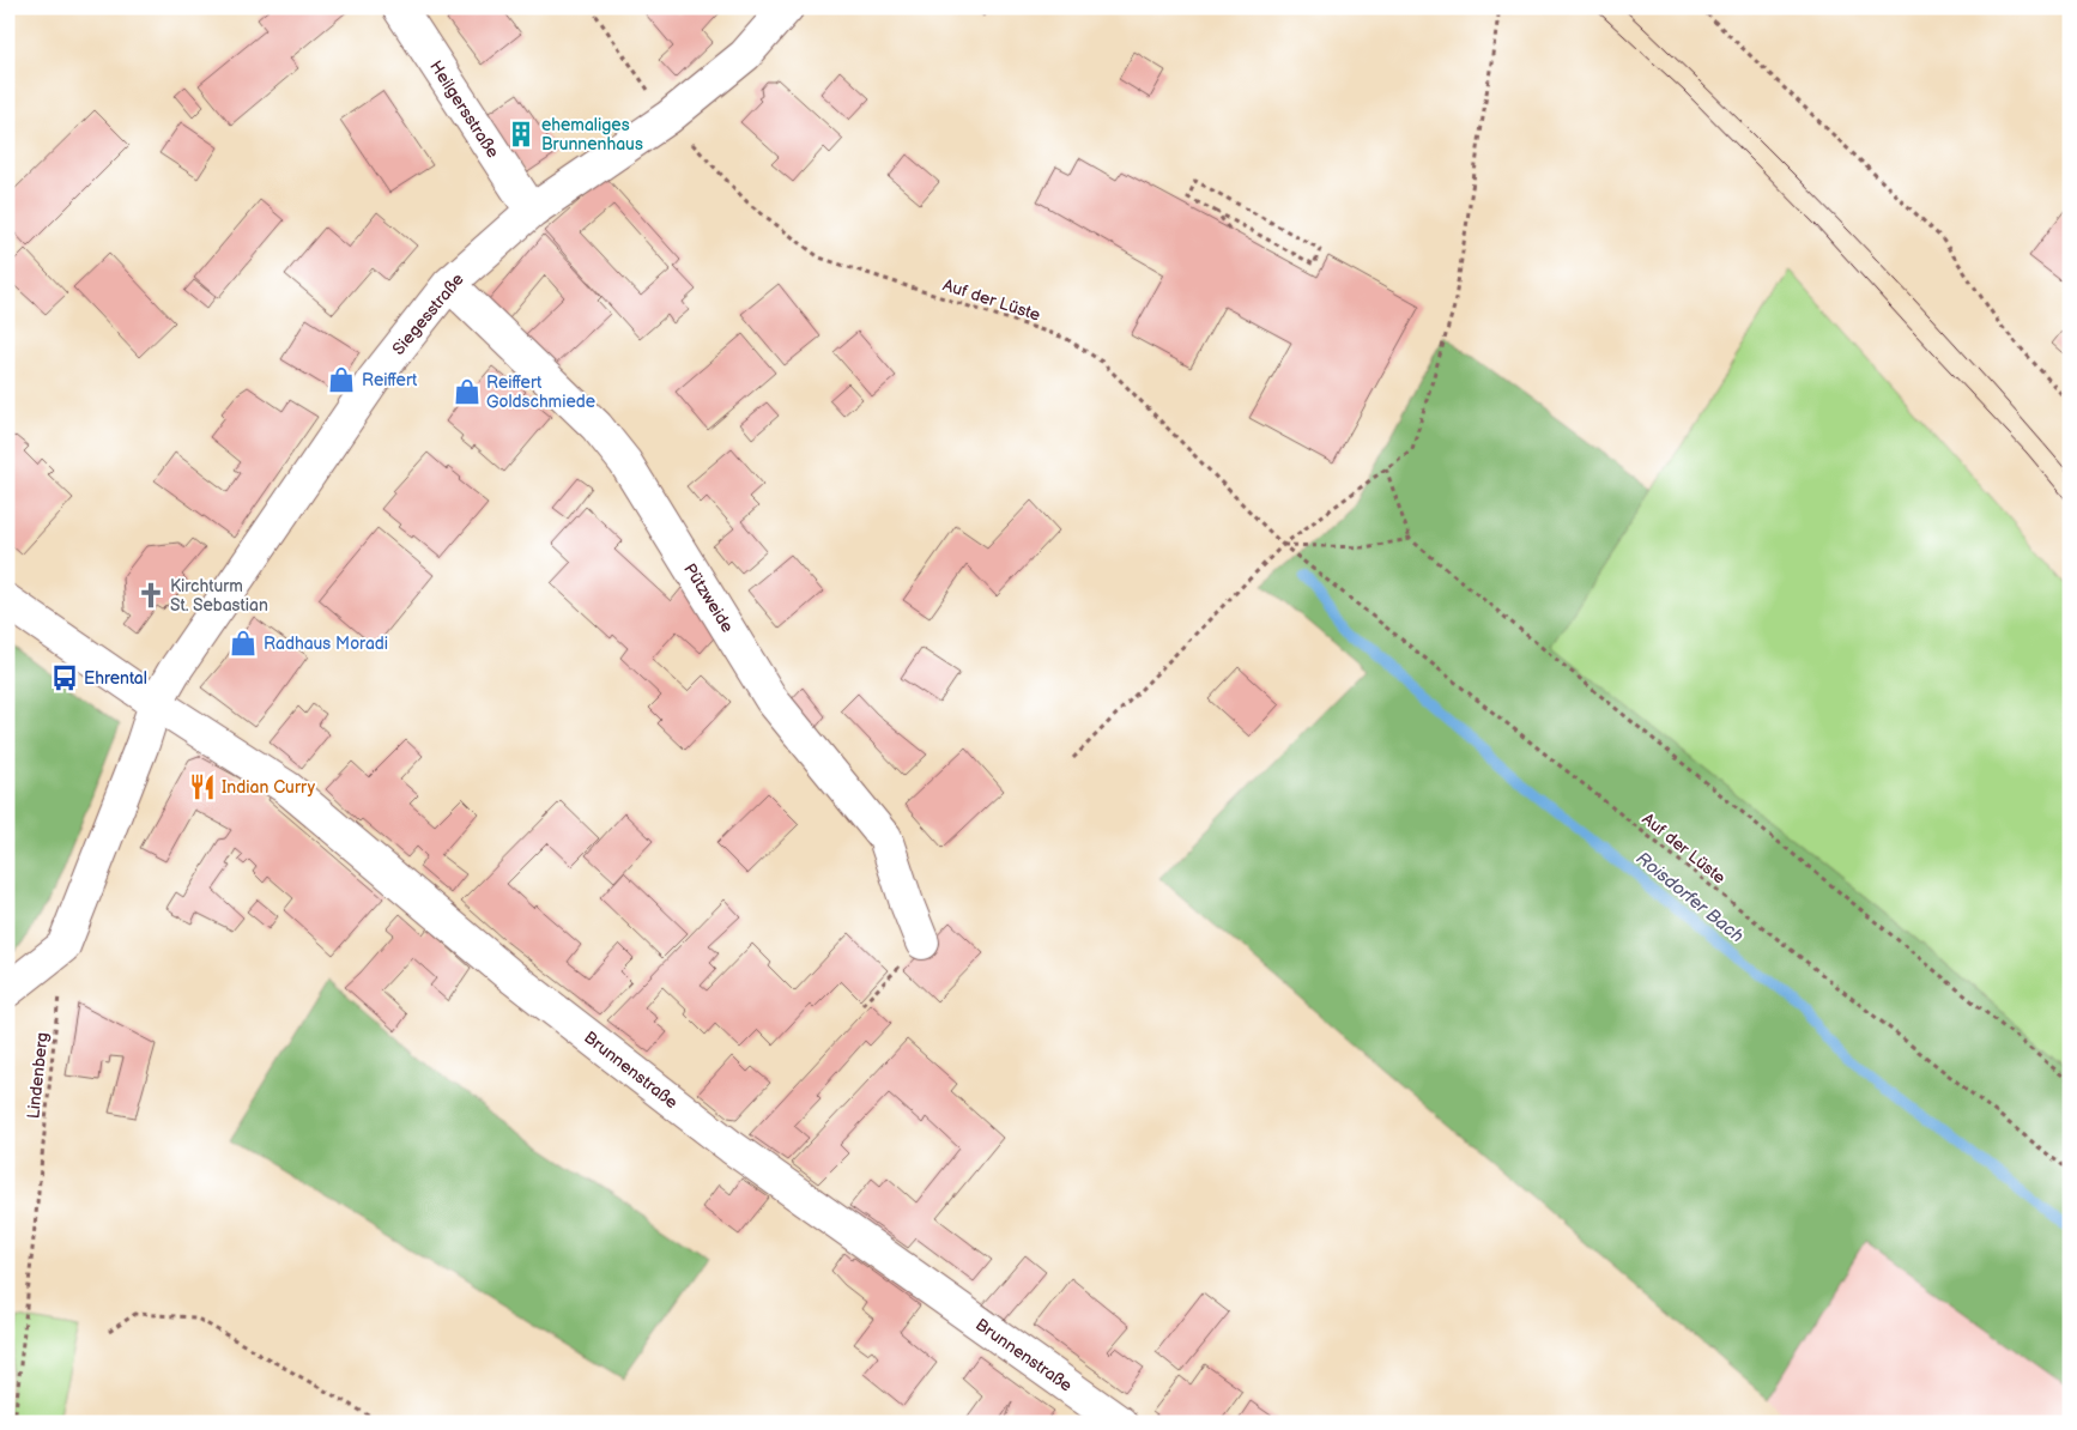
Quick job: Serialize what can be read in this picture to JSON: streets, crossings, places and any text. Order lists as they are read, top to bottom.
{
  "streets": {
    "street": [
      "Heilgersstraße",
      "Siegesstraße",
      "Pützweide",
      "Brunnenstraße"
    ],
    "path": ["Auf der Lüste", "Lindenberg"]
  },
  "crossings": [
    ["Heilgersstraße", "Siegesstraße"],
    ["Auf der Lüste", "Siegesstraße"],
    ["Siegesstraße", "Pützweide"],
    ["Siegesstraße", "Brunnenstraße"]
  ],
  "water": ["Roisdorfer Bach"],
  "places": {
    "building": ["ehemaliges Brunnenhaus"],
    "shop": ["Reiffert", "Reiffert Goldschmiede", "Radhaus Moradi"],
    "church": ["Kirchturm St. Sebastian"],
    "bus stop": ["Ehrental"],
    "restaurant": ["Indian Curry"]
  }
}
